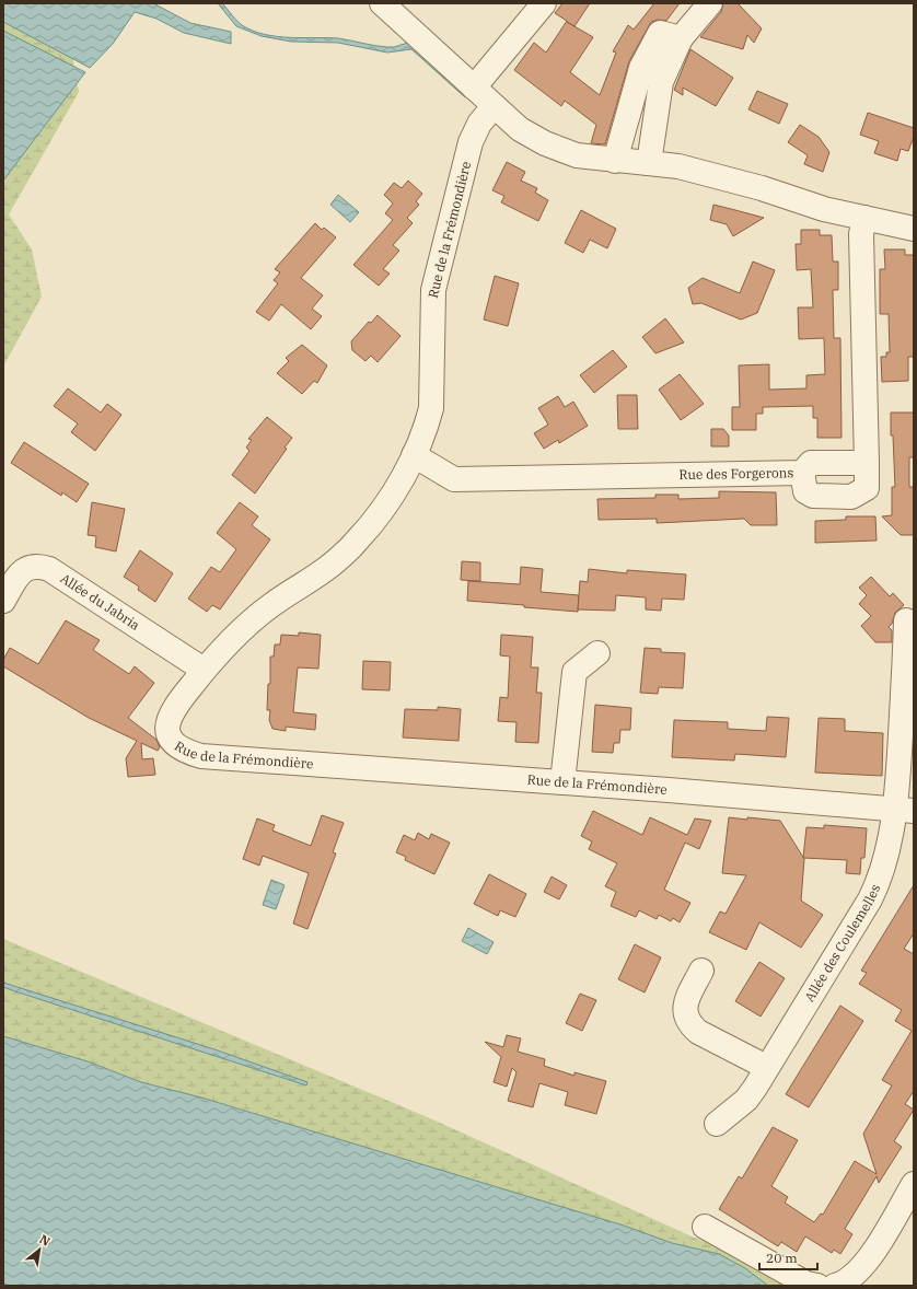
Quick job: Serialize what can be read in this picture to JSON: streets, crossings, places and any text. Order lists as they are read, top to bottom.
{
  "streets": {
    "street": [
      "Rue de la Frémondière",
      "Rue des Forgerons",
      "Allée du Jabria",
      "Allée des Coulemelles"
    ]
  },
  "crossings": [
    ["Rue de la Frémondière", "Rue des Forgerons"],
    ["Rue de la Frémondière", "Allée du Jabria"],
    ["Rue de la Frémondière", "Allée des Coulemelles"]
  ],
  "scale_bar": "20 m",
  "north": "top right"
}
